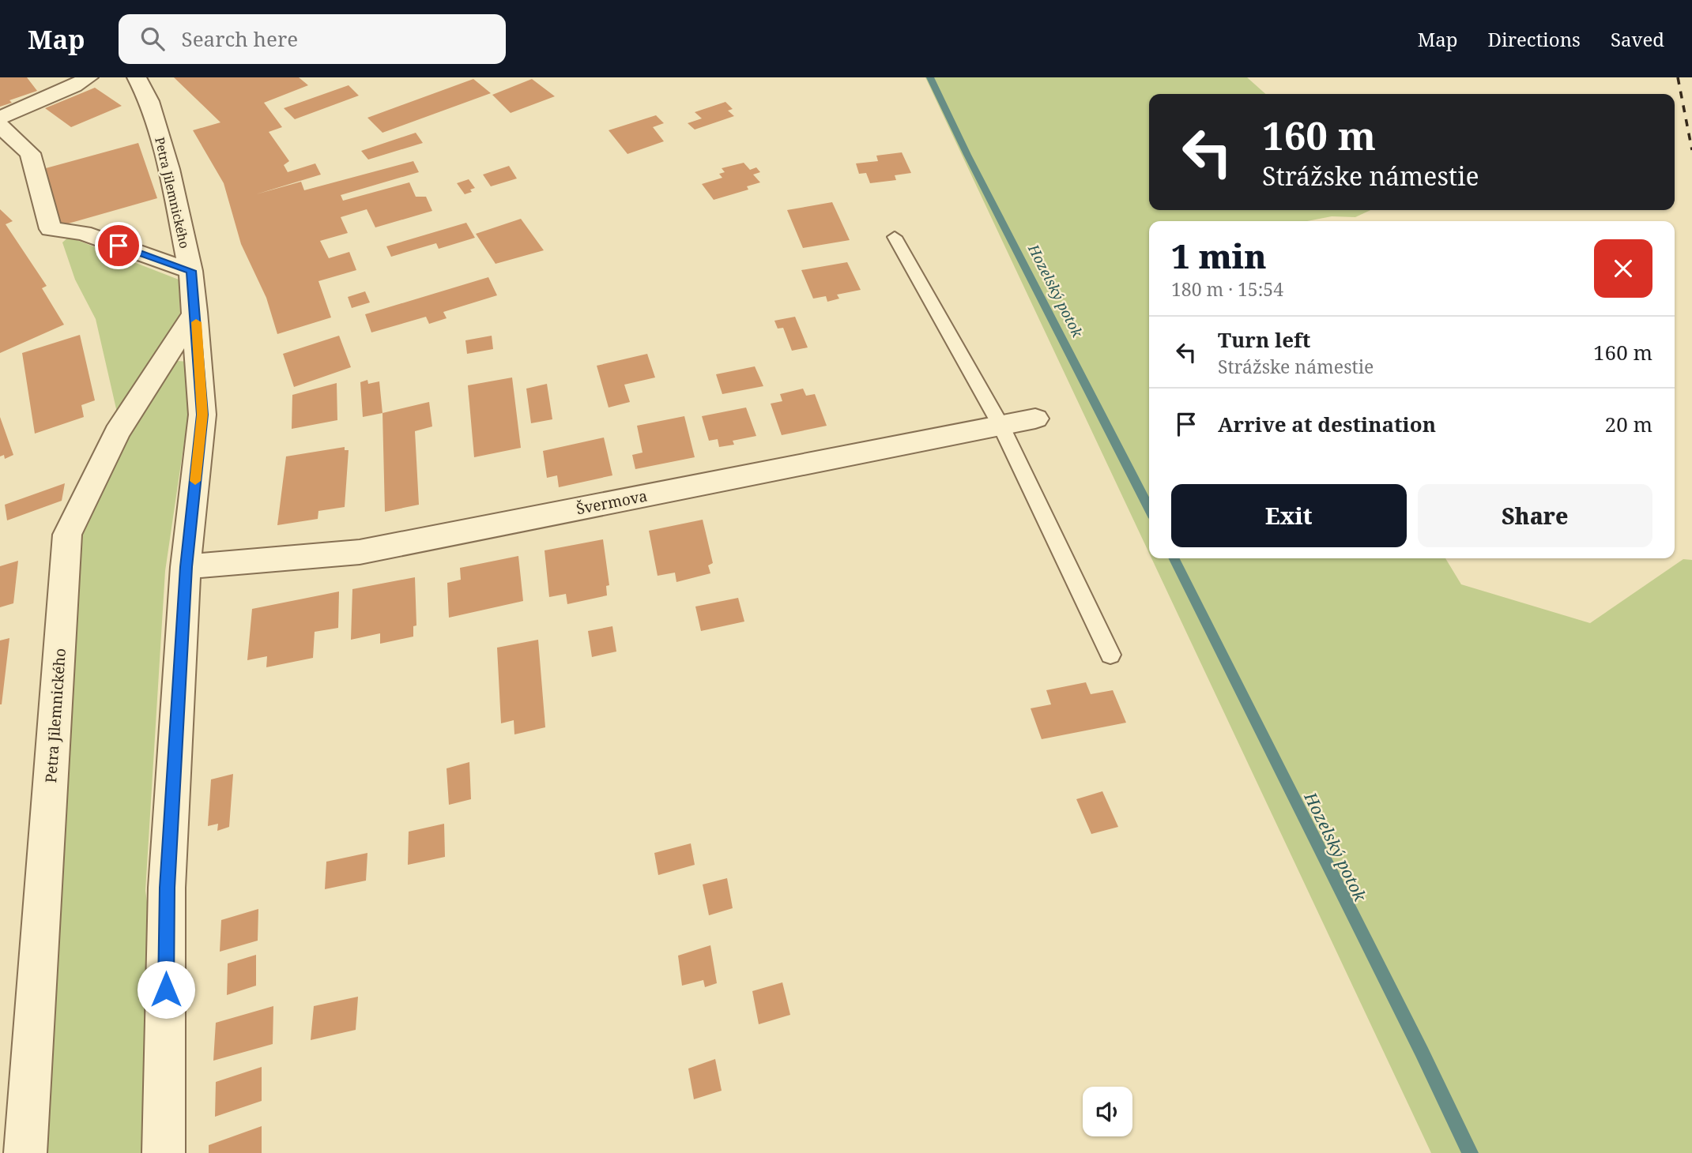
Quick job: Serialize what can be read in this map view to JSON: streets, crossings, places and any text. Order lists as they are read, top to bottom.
{
  "streets": {
    "street": ["Petra Jilemnického", "Švermova"]
  },
  "crossings": [
    ["Petra Jilemnického", "Švermova"]
  ],
  "water": ["Hozelský potok"],
  "page": {
    "header": "Map",
    "search": "Search here",
    "nav": ["Map", "Directions", "Saved"],
    "turn": ["160 m", "Strážske námestie"],
    "heading": ["1 min", "180 m · 15:54"],
    "list": [
      {
        "name": "Turn left",
        "note": "Strážske námestie",
        "value": "160 m"
      },
      {
        "name": "Arrive at destination",
        "value": "20 m"
      }
    ],
    "buttons": ["Exit", "Share"]
  }
}
